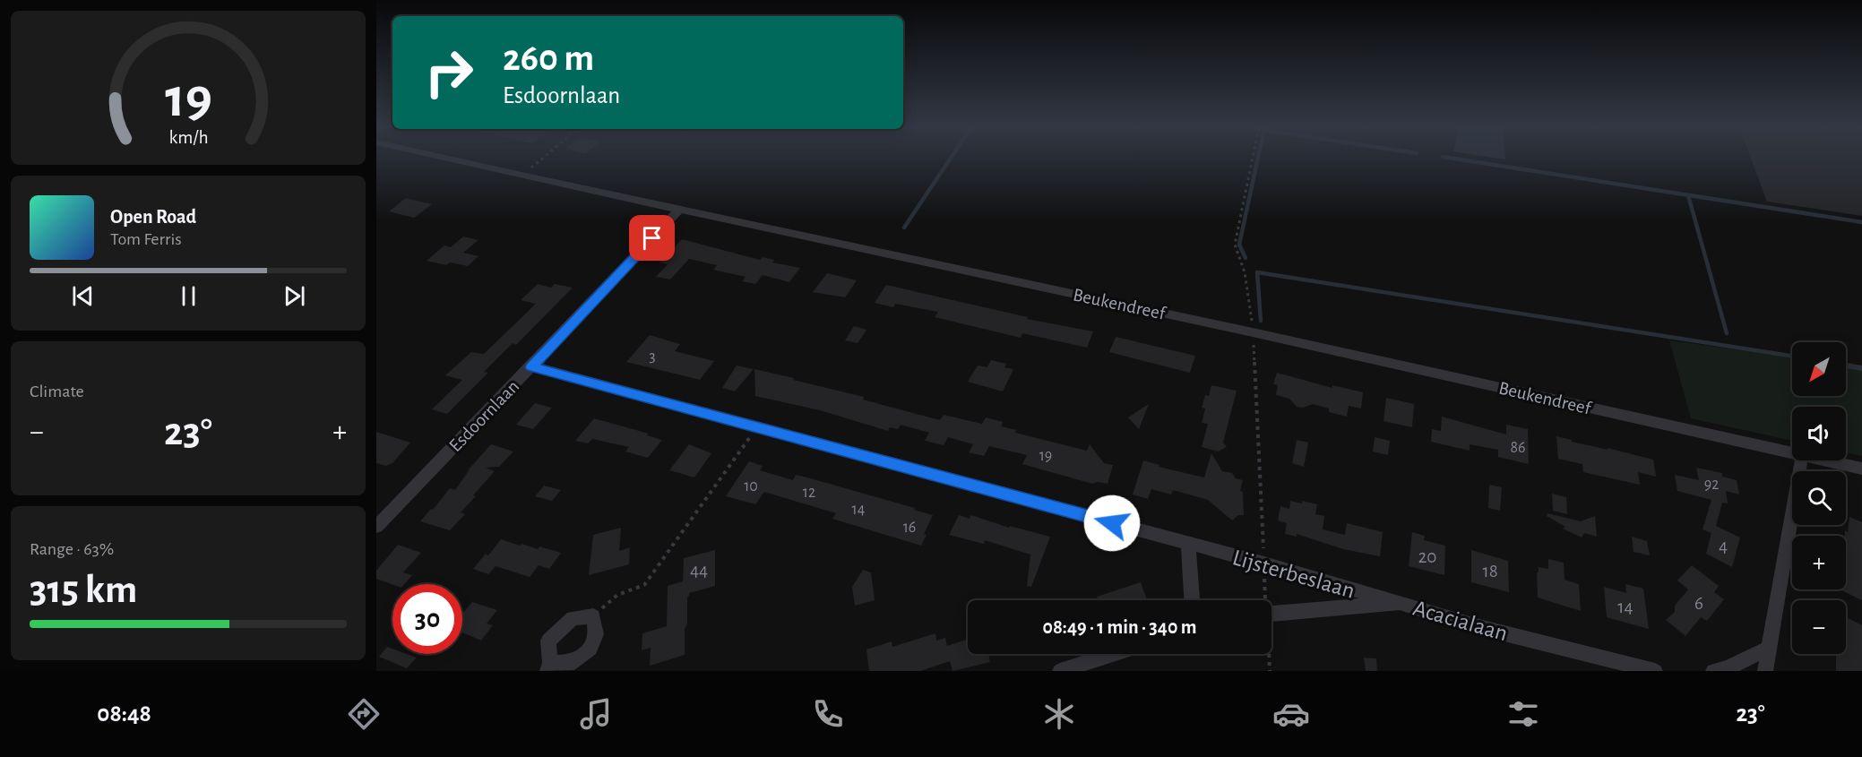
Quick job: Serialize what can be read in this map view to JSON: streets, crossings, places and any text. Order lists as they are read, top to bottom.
{
  "streets": {
    "street": [
      "Beukendreef",
      "Esdoornlaan",
      "Lijsterbeslaan",
      "Acacialaan"
    ]
  },
  "crossings": [
    ["Beukendreef", "Esdoornlaan"],
    ["Esdoornlaan", "Lijsterbeslaan"],
    ["Lijsterbeslaan", "Acacialaan"]
  ],
  "house_numbers": [
    "3",
    "86",
    "19",
    "92",
    "10",
    "12",
    "14",
    "16",
    "4",
    "20",
    "44",
    "18",
    "6",
    "14"
  ],
  "north": "bottom left",
  "page": {
    "turn": ["260 m", "Esdoornlaan"],
    "song": ["Open Road", "Tom Ferris"],
    "tile": [
      "Climate",
      ["Range · 63%", "315 km"]
    ],
    "map_buttons": ["+", "−"],
    "heat": ["−", "23°", "+"],
    "limit": "30",
    "trip": "08:49 · 1 min · 340 m",
    "tabs": ["08:48", "23°"],
    "gauge": ["19", "km/h"]
  }
}
